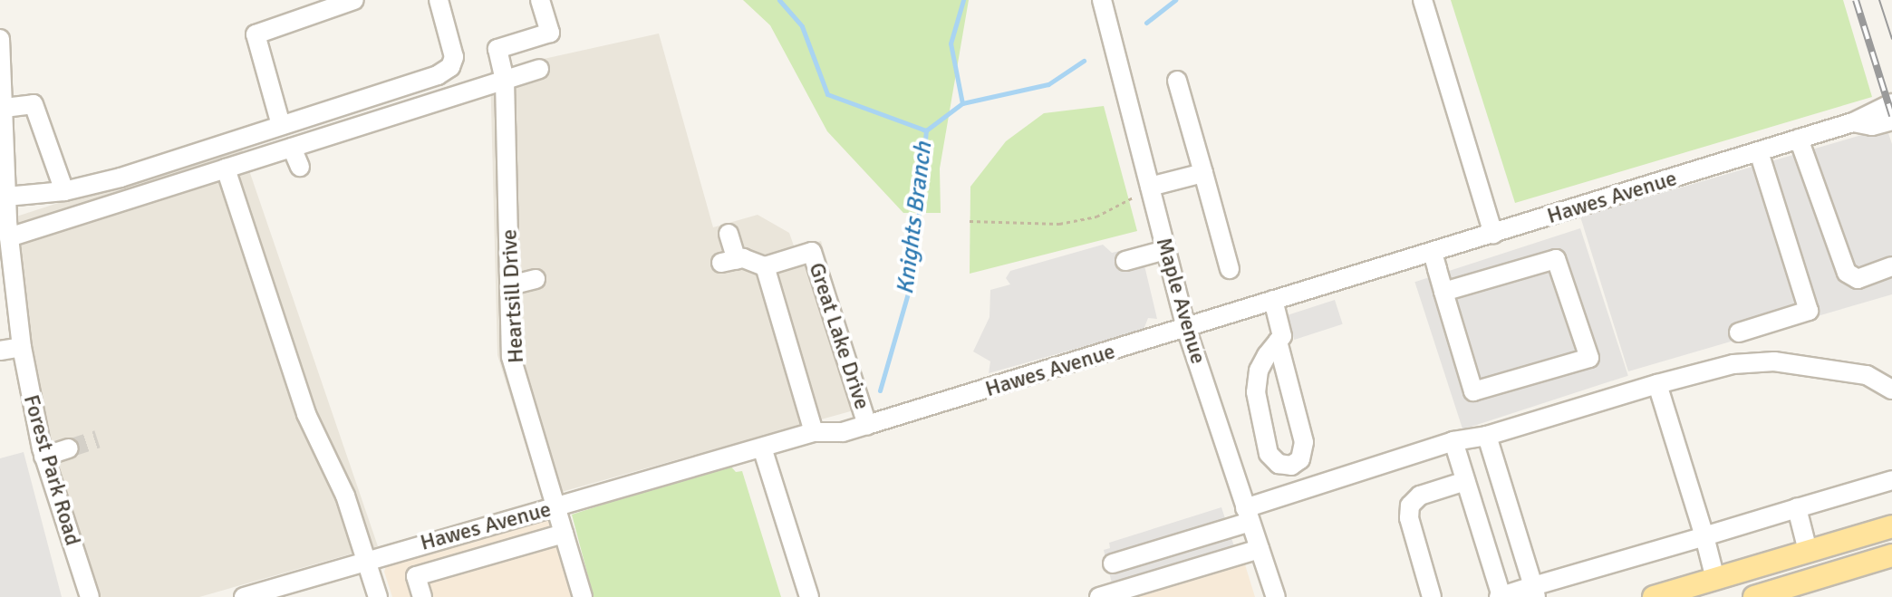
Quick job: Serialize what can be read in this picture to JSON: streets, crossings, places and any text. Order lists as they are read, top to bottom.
{
  "streets": {
    "street": [
      "Hawes Avenue",
      "Heartsill Drive",
      "Maple Avenue",
      "Great Lake Drive",
      "Forest Park Road"
    ]
  },
  "crossings": [
    ["Hawes Avenue", "Heartsill Drive"],
    ["Hawes Avenue", "Maple Avenue"],
    ["Hawes Avenue", "Great Lake Drive"]
  ],
  "water": ["Knights Branch"]
}
